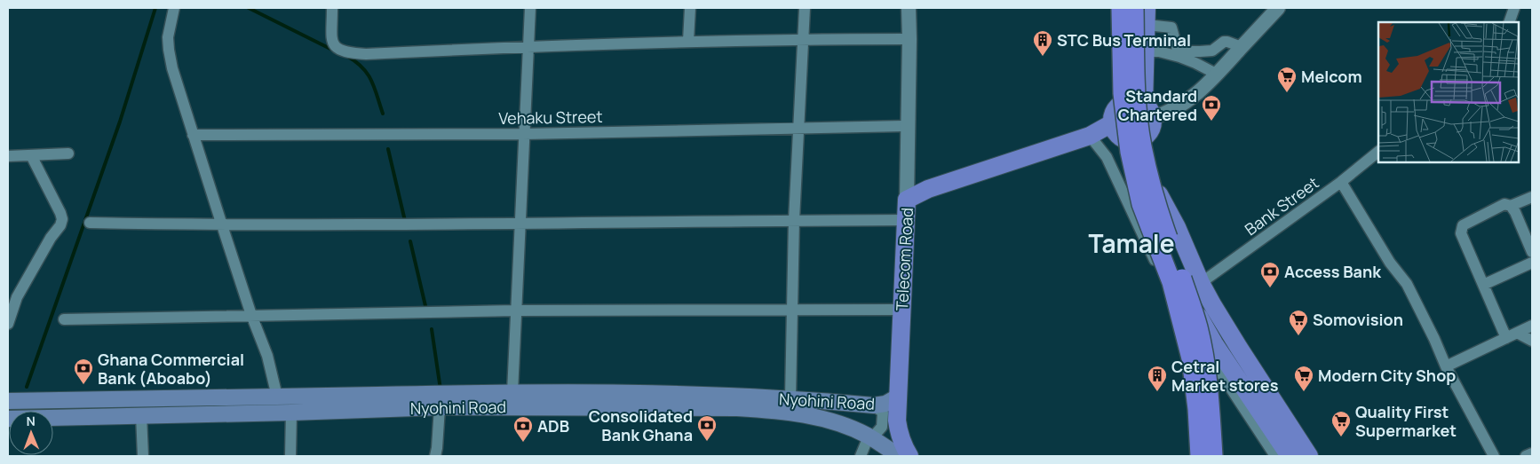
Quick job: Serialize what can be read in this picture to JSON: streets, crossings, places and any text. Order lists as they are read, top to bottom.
{
  "streets": {
    "main road": ["Telecom Road", "Nyohini Road"],
    "street": ["Vehaku Street", "Bank Street"]
  },
  "crossings": [
    ["Telecom Road", "Nyohini Road"]
  ],
  "districts": ["Tamale"],
  "places": {
    "building": ["STC Bus Terminal", "Cetral Market stores"],
    "supermarket": [
      "Melcom",
      "Somovision",
      "Modern City Shop",
      "Quality First Supermarket"
    ],
    "bank": [
      "Standard Chartered",
      "Access Bank",
      "Ghana Commercial Bank (Aboabo)",
      "Consolidated Bank Ghana",
      "ADB"
    ]
  },
  "north": "top"
}
